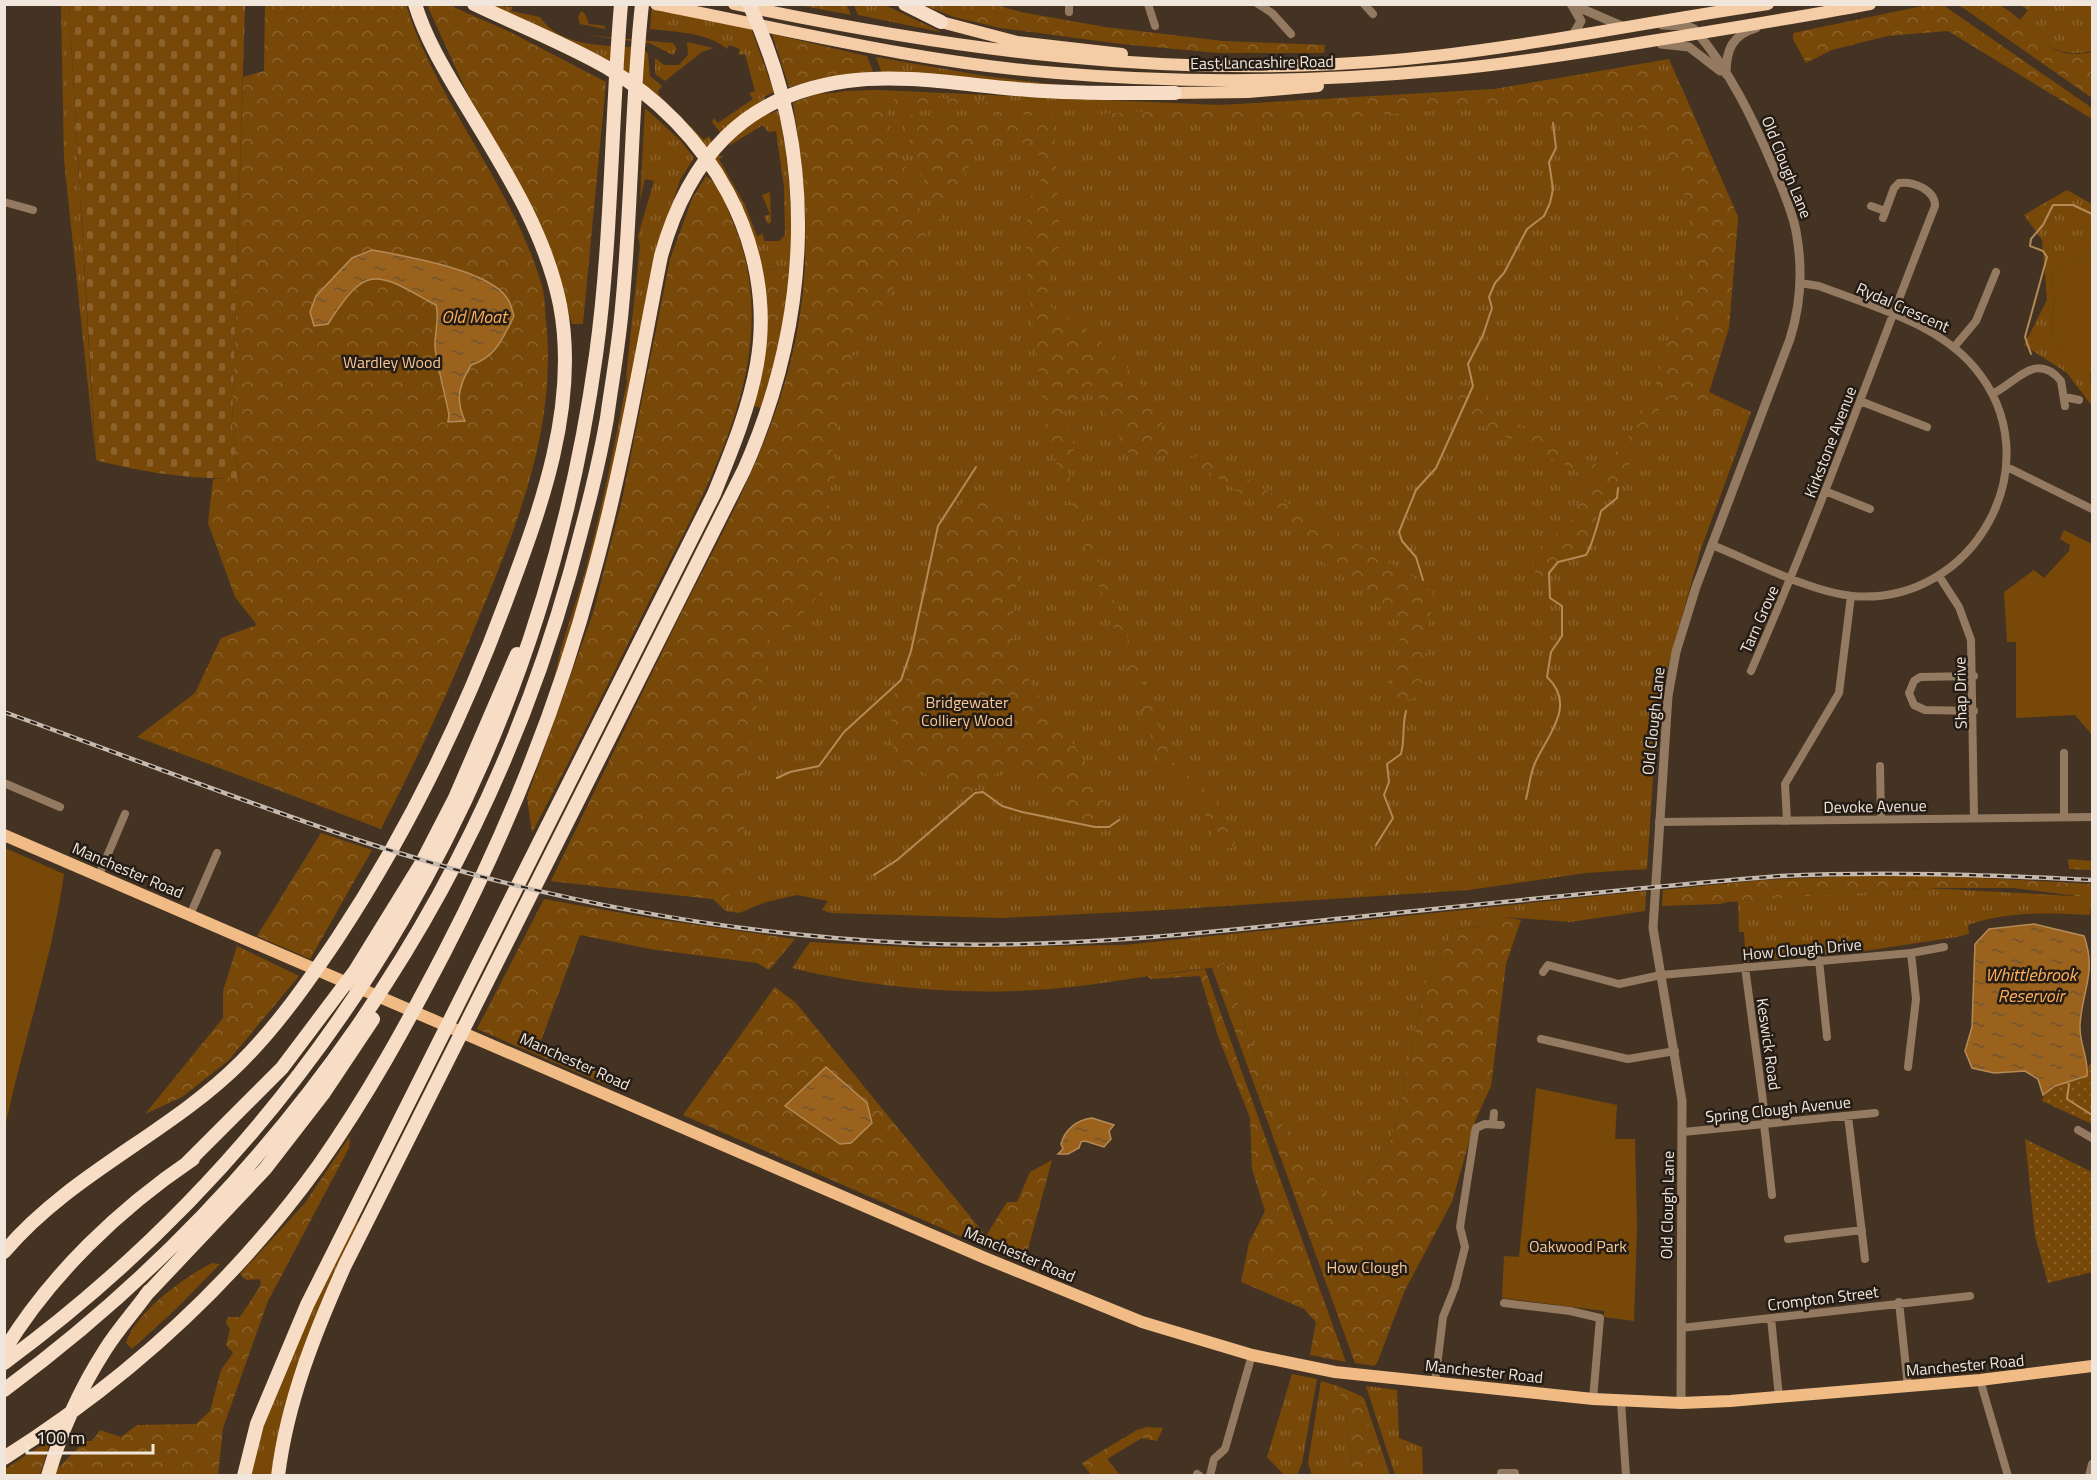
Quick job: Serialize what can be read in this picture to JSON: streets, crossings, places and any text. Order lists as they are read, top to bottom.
{
  "streets": {
    "highway": ["East Lancashire Road"],
    "main road": ["Manchester Road"],
    "street": [
      "Old Clough Lane",
      "Rydal Crescent",
      "Kirkstone Avenue",
      "Tarn Grove",
      "Shap Drive",
      "Devoke Avenue",
      "How Clough Drive",
      "Keswick Road",
      "Spring Clough Avenue",
      "Crompton Street"
    ]
  },
  "crossings": [
    ["East Lancashire Road", "Old Clough Lane"],
    ["Old Clough Lane", "Rydal Crescent"],
    ["Old Clough Lane", "Devoke Avenue"],
    ["Old Clough Lane", "Manchester Road"],
    ["Old Clough Lane", "How Clough Drive"],
    ["Old Clough Lane", "Spring Clough Avenue"],
    ["Old Clough Lane", "Crompton Street"],
    ["Rydal Crescent", "Kirkstone Avenue"],
    ["Rydal Crescent", "Tarn Grove"],
    ["Rydal Crescent", "Shap Drive"],
    ["Kirkstone Avenue", "Tarn Grove"],
    ["Shap Drive", "Devoke Avenue"],
    ["How Clough Drive", "Keswick Road"],
    ["Keswick Road", "Spring Clough Avenue"]
  ],
  "water": ["Old Moat", "Whittlebrook Reservoir"],
  "parks": [
    "Wardley Wood",
    "Bridgewater Colliery Wood",
    "Oakwood Park",
    "How Clough"
  ],
  "scale_bar": "100 m"
}
